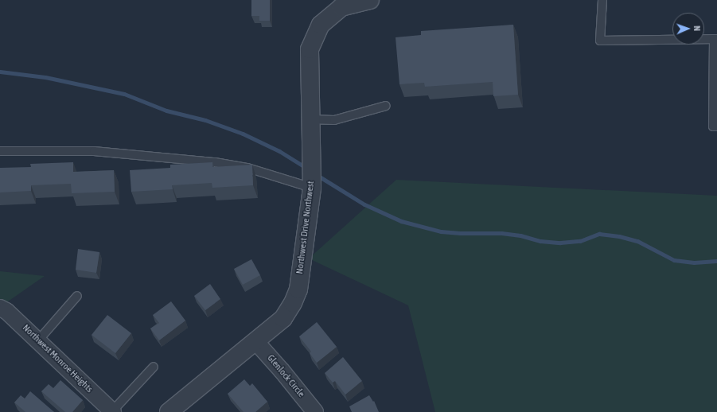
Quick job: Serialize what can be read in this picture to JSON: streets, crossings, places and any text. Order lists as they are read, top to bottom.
{
  "streets": {
    "street": ["Northwest Drive Northwest", "Northwest Monroe Heights", "Glenlock Circle"]
  },
  "crossings": [
    ["Northwest Drive Northwest", "Glenlock Circle"]
  ],
  "north": "right"
}
